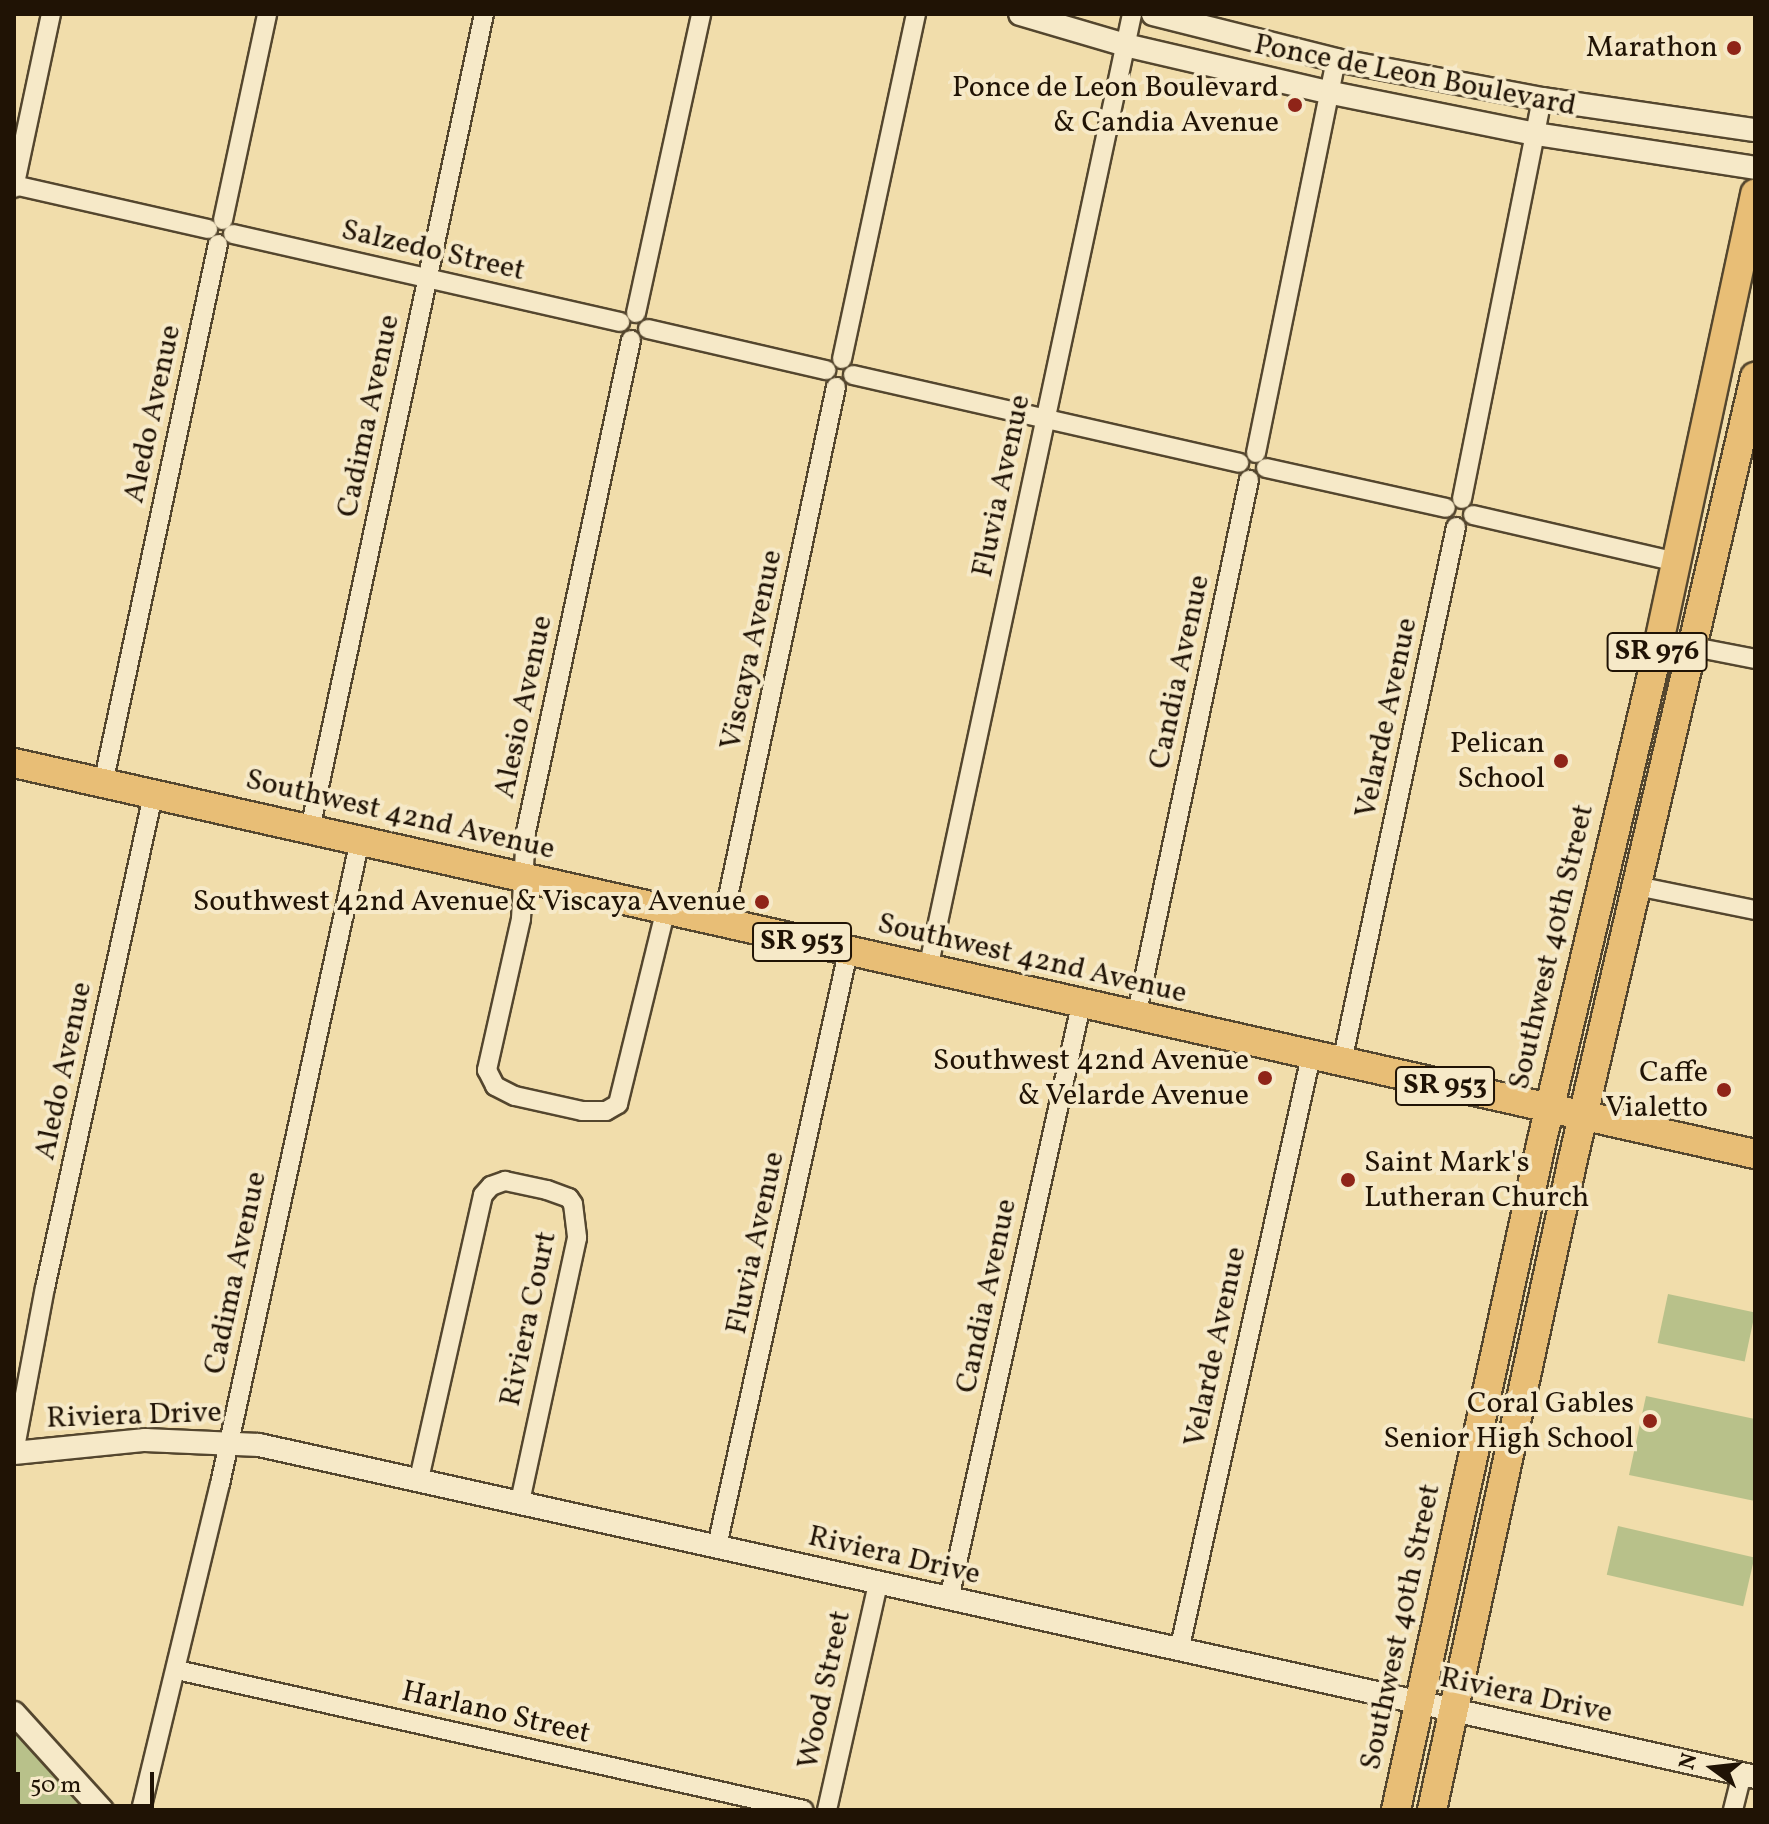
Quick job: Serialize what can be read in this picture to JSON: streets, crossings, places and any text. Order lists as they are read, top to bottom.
{
  "streets": {
    "main road": [
      "SR 976",
      "Southwest 42nd Avenue",
      "SR 953",
      "Southwest 40th Street"
    ],
    "street": [
      "Ponce de Leon Boulevard",
      "Salzedo Street",
      "Aledo Avenue",
      "Cadima Avenue",
      "Fluvia Avenue",
      "Viscaya Avenue",
      "Candia Avenue",
      "Alesio Avenue",
      "Velarde Avenue",
      "Riviera Court",
      "Riviera Drive",
      "Wood Street",
      "Harlano Street"
    ]
  },
  "crossings": [
    ["Ponce de Leon Boulevard", "Fluvia Avenue"],
    ["Salzedo Street", "Aledo Avenue"],
    ["Salzedo Street", "Cadima Avenue"],
    ["Salzedo Street", "Alesio Avenue"],
    ["Aledo Avenue", "Southwest 42nd Avenue"],
    ["Aledo Avenue", "Riviera Drive"],
    ["Cadima Avenue", "Southwest 42nd Avenue"],
    ["Cadima Avenue", "Riviera Drive"],
    ["Cadima Avenue", "Harlano Street"],
    ["Fluvia Avenue", "Southwest 42nd Avenue"],
    ["Fluvia Avenue", "Riviera Drive"],
    ["Viscaya Avenue", "Southwest 42nd Avenue"],
    ["SR 976", "Southwest 42nd Avenue"],
    ["SR 976", "Riviera Drive"],
    ["Candia Avenue", "Southwest 42nd Avenue"],
    ["Candia Avenue", "Riviera Drive"],
    ["Alesio Avenue", "Southwest 42nd Avenue"],
    ["Velarde Avenue", "Southwest 42nd Avenue"],
    ["Velarde Avenue", "Riviera Drive"],
    ["Southwest 42nd Avenue", "Southwest 40th Street"],
    ["Southwest 40th Street", "Riviera Drive"],
    ["Riviera Court", "Riviera Drive"],
    ["Riviera Drive", "Wood Street"]
  ],
  "places": [
    "Marathon",
    "Ponce de Leon Boulevard & Candia Avenue",
    "Pelican School",
    "Southwest 42nd Avenue & Viscaya Avenue",
    "Southwest 42nd Avenue & Velarde Avenue",
    "Caffe Vialetto",
    "Saint Mark's Lutheran Church",
    "Coral Gables Senior High School"
  ],
  "scale_bar": "50 m",
  "north": "left"
}
